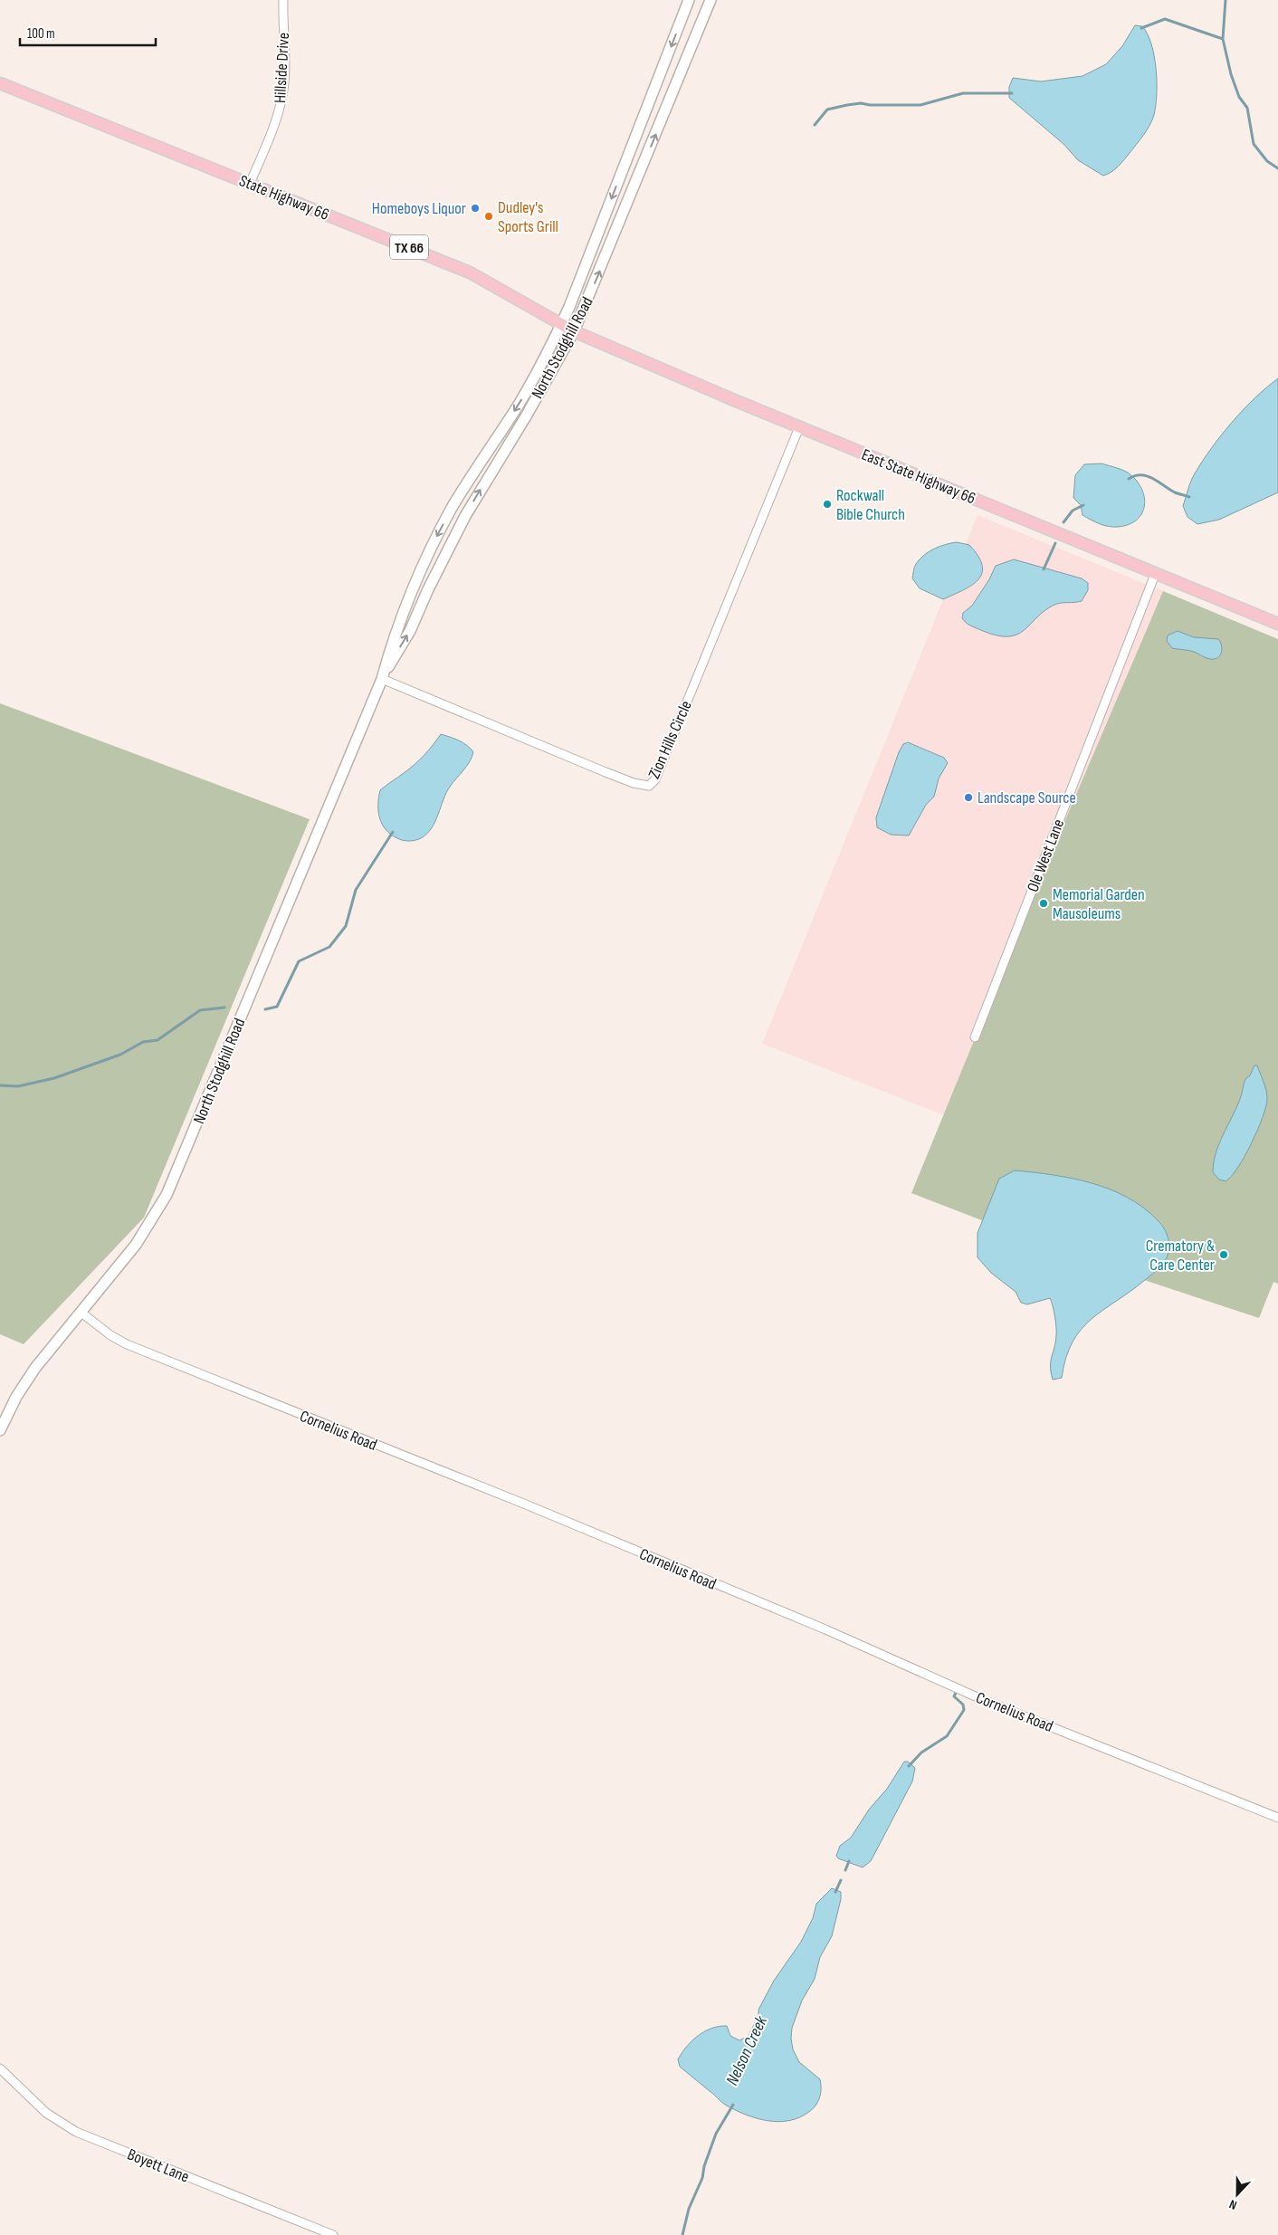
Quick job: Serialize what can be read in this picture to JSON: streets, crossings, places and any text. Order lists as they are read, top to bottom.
{
  "streets": {
    "main road": ["State Highway 66", "TX 66", "East State Highway 66"],
    "street": [
      "Hillside Drive",
      "North Stodghill Road",
      "Zion Hills Circle",
      "Ole West Lane",
      "Cornelius Road",
      "Boyett Lane"
    ]
  },
  "crossings": [
    ["Hillside Drive", "State Highway 66"],
    ["State Highway 66", "North Stodghill Road"],
    ["State Highway 66", "East State Highway 66"],
    ["North Stodghill Road", "East State Highway 66"],
    ["North Stodghill Road", "Zion Hills Circle"],
    ["North Stodghill Road", "Cornelius Road"],
    ["East State Highway 66", "Zion Hills Circle"],
    ["East State Highway 66", "Ole West Lane"]
  ],
  "water": ["Nelson Creek"],
  "places": [
    "Homeboys Liquor",
    "Dudley's Sports Grill",
    "Rockwall Bible Church",
    "Landscape Source",
    "Memorial Garden Mausoleums",
    "Crematory & Care Center"
  ],
  "scale_bar": "100 m",
  "north": "bottom"
}
